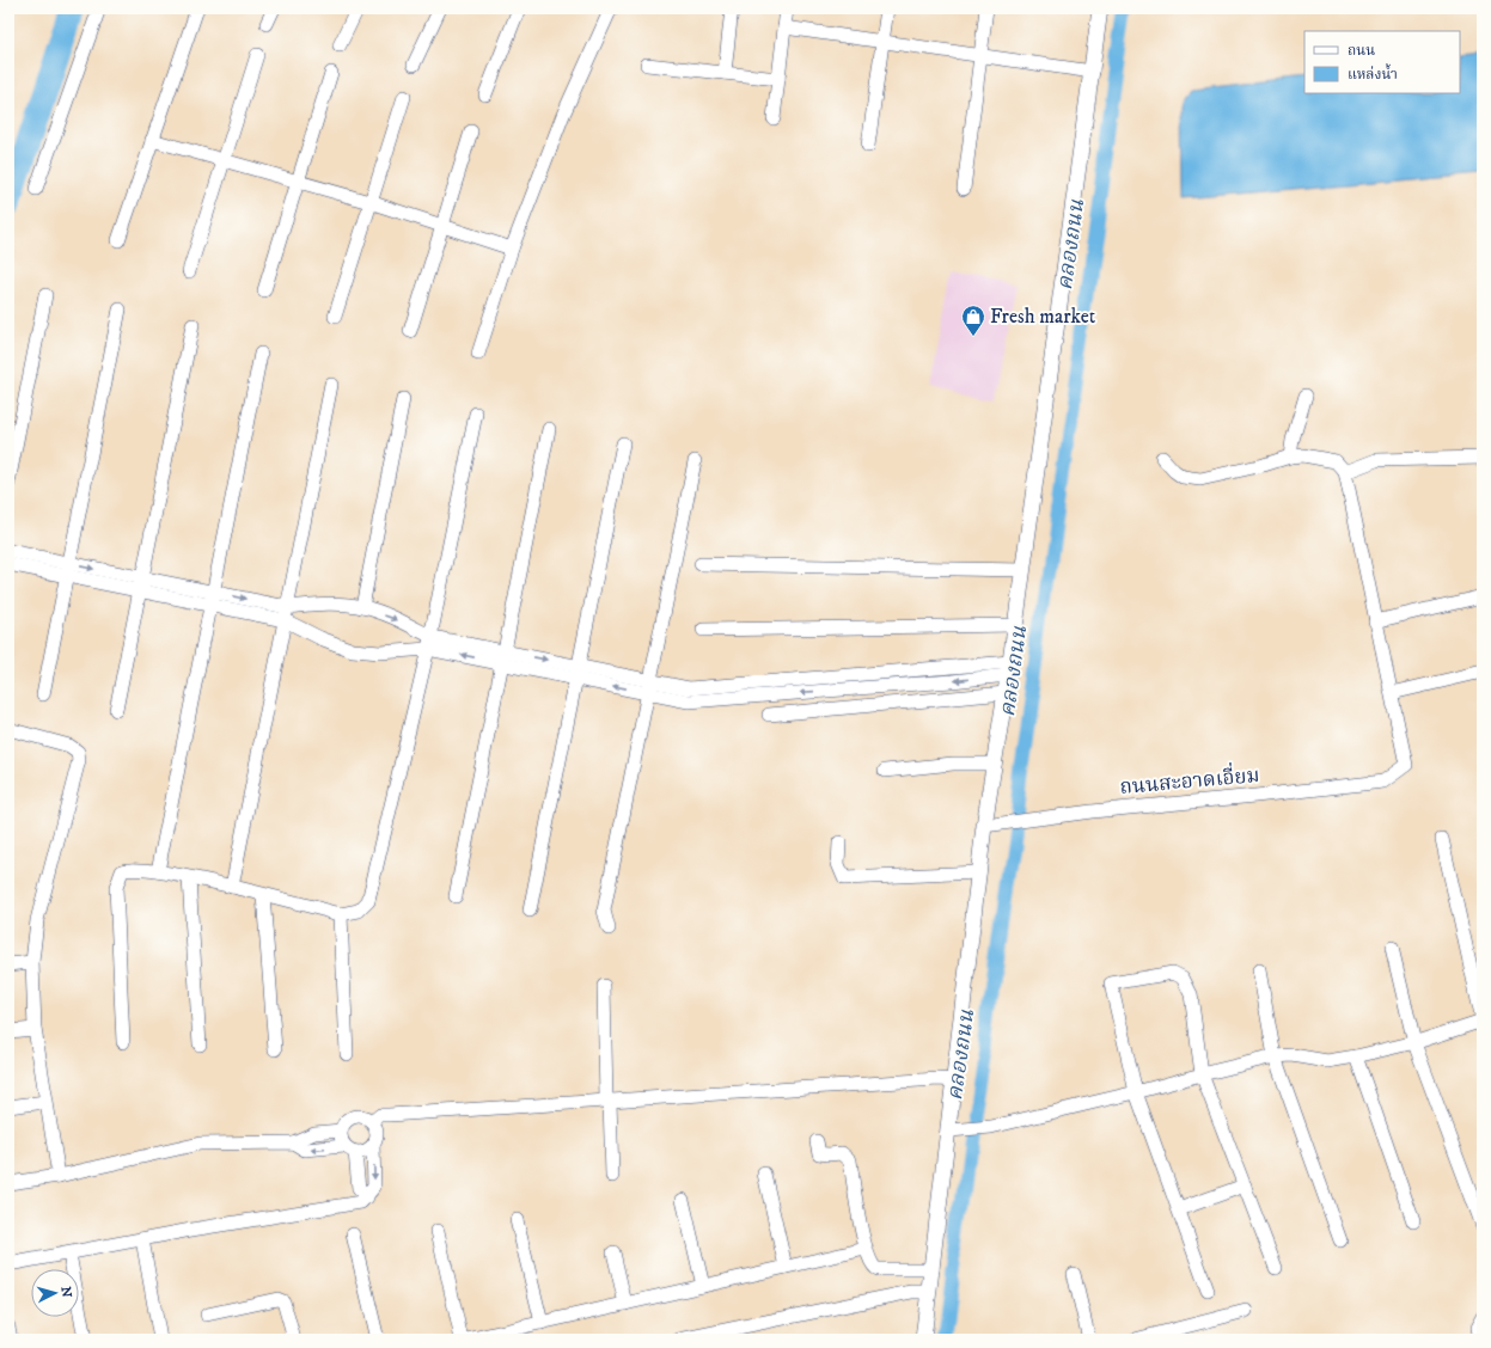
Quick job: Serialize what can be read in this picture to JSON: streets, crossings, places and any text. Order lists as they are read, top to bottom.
{
  "streets": {
    "street": ["ถนนสะอาดเอี่ยม"]
  },
  "water": ["คลองถนน"],
  "places": {
    "shop": ["Fresh market"]
  },
  "legend": ["ถนน", "แหล่งน้ำ"],
  "north": "right"
}
